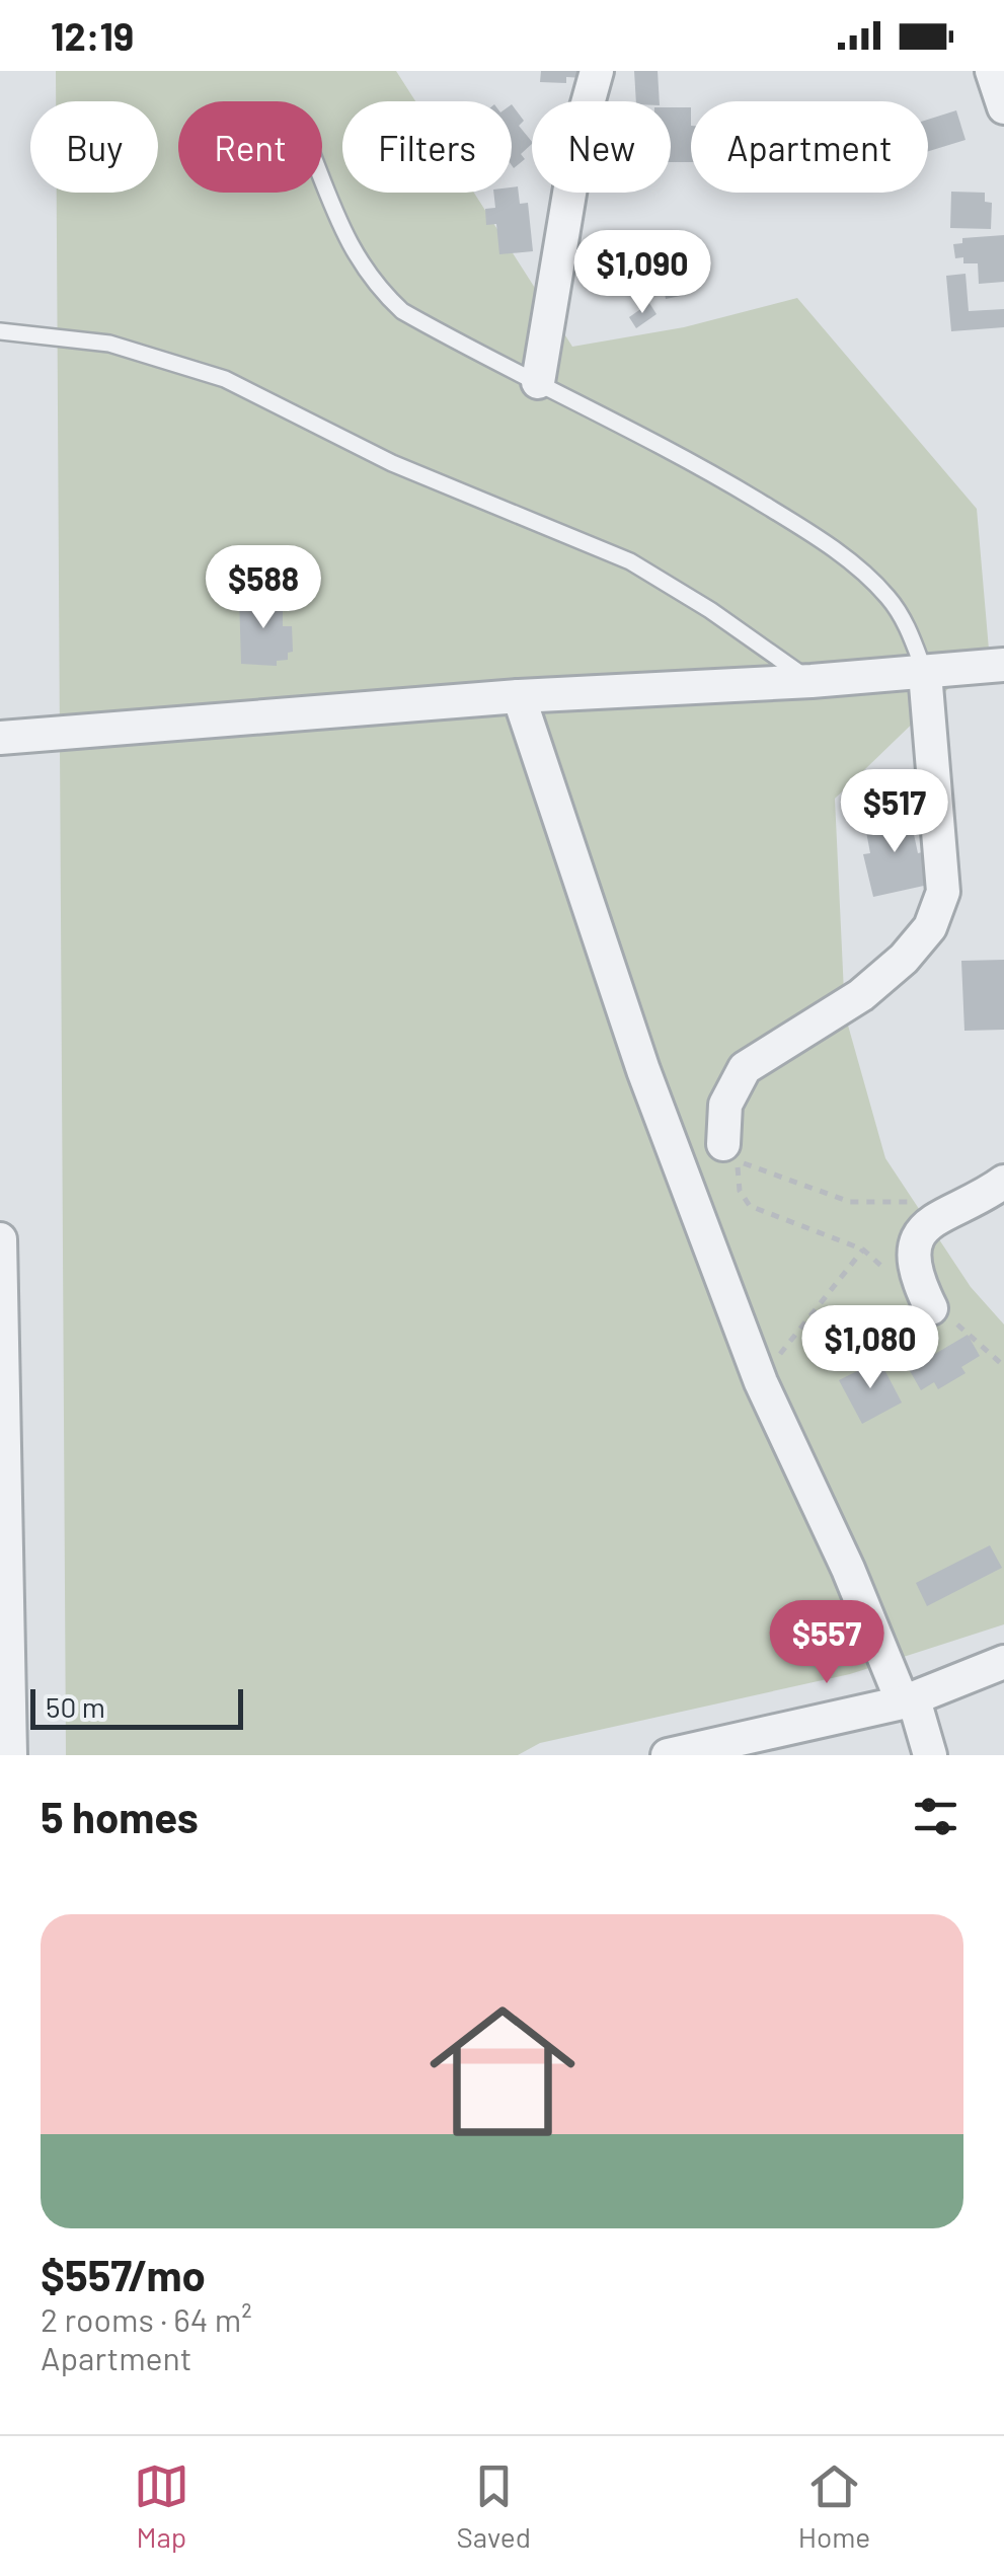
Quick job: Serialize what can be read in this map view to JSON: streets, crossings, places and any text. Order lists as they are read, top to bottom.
{
  "scale_bar": "50 m",
  "page": {
    "status": "12:19",
    "chip": [
      "Buy",
      "Rent",
      "Filters",
      "New",
      "Apartment"
    ],
    "price": [
      "$1,090",
      "$588",
      "$517",
      "$1,080",
      "$557"
    ],
    "scale": "50 m",
    "heading": "5 homes",
    "list": [
      {
        "name": "$557/mo",
        "note": "2 rooms · 64 m² · Apartment"
      }
    ],
    "tabs": ["Map", "Saved", "Home"]
  }
}
